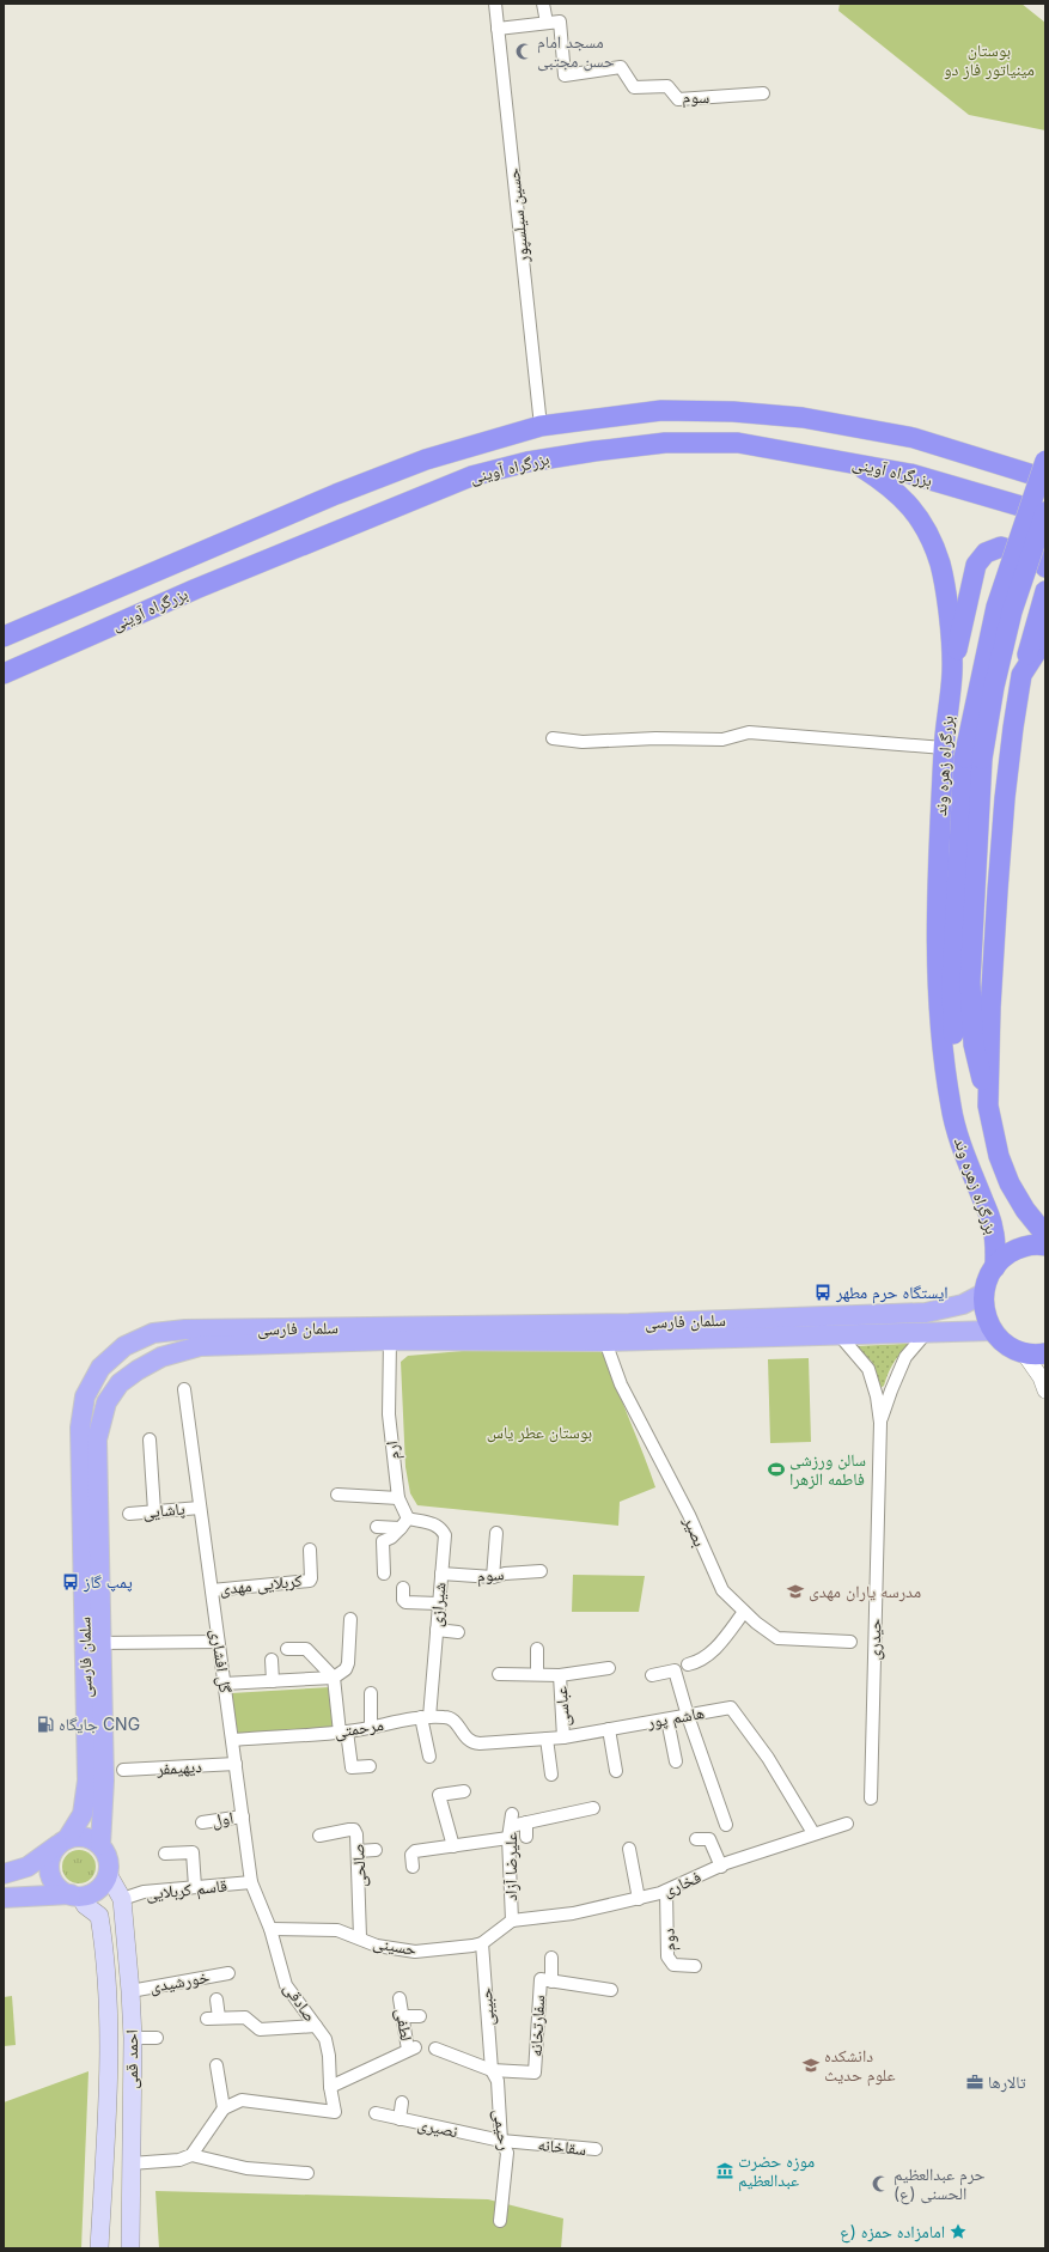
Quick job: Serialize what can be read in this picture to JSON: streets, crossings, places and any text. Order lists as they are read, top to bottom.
{
  "streets": {
    "highway": ["بزرگراه آوینی", "بزرگراه زهره وند"],
    "main road": ["سلمان فارسی", "احمد قمی"],
    "street": [
      "سوم",
      "حسین سیلسپور",
      "ارم",
      "پاشایی",
      "بصیر",
      "کربلایی مهدی",
      "شیرازی",
      "حیدری",
      "گل افشاری",
      "عباسی",
      "هاشم پور",
      "مرحمتی",
      "دیهیمفر",
      "اول",
      "صالحی",
      "علیرضا آزاد",
      "فخاری",
      "قاسم کربلایی",
      "دوم",
      "حسینی",
      "خورشیدی",
      "صادقی",
      "حبیبی",
      "لطفی",
      "سفارتخانه",
      "نصیری",
      "رحیمی",
      "سقاخانه"
    ]
  },
  "crossings": [
    ["سوم", "شیرازی"],
    ["حسین سیلسپور", "بزرگراه آوینی"],
    ["بزرگراه آوینی", "بزرگراه زهره وند"],
    ["سلمان فارسی", "ارم"],
    ["سلمان فارسی", "بصیر"],
    ["سلمان فارسی", "احمد قمی"],
    ["ارم", "شیرازی"],
    ["پاشایی", "گل افشاری"],
    ["کربلایی مهدی", "گل افشاری"],
    ["شیرازی", "مرحمتی"],
    ["گل افشاری", "مرحمتی"],
    ["گل افشاری", "دیهیمفر"],
    ["گل افشاری", "اول"],
    ["گل افشاری", "قاسم کربلایی"],
    ["گل افشاری", "حسینی"],
    ["گل افشاری", "صادقی"],
    ["عباسی", "هاشم پور"],
    ["هاشم پور", "مرحمتی"],
    ["هاشم پور", "فخاری"],
    ["صالحی", "حسینی"],
    ["علیرضا آزاد", "فخاری"],
    ["علیرضا آزاد", "حسینی"],
    ["فخاری", "دوم"],
    ["فخاری", "حسینی"],
    ["قاسم کربلایی", "احمد قمی"],
    ["حسینی", "صادقی"],
    ["حسینی", "حبیبی"],
    ["خورشیدی", "احمد قمی"],
    ["صادقی", "لطفی"],
    ["حبیبی", "سفارتخانه"],
    ["حبیبی", "رحیمی"],
    ["سفارتخانه", "رحیمی"],
    ["نصیری", "رحیمی"],
    ["نصیری", "سقاخانه"],
    ["رحیمی", "سقاخانه"]
  ],
  "parks": ["بوستان مینیاتور فاز دو", "بوستان عطر یاس"],
  "places": {
    "mosque": ["مسجد امام حسن مجتبی", "حرم عبدالعظیم الحسنی (ع)"],
    "bus stop": ["ایستگاه حرم مطهر", "پمپ گاز"],
    "sports": ["سالن ورزشی فاطمه الزهرا"],
    "school or university": ["مدرسه یاران مهدی", "دانشکده علوم حدیث"],
    "fuel station": ["جایگاه CNG"],
    "office": ["تالارها"],
    "museum": ["موزه حضرت عبدالعظیم"],
    "place": ["امامزاده حمزه (ع"]
  }
}
